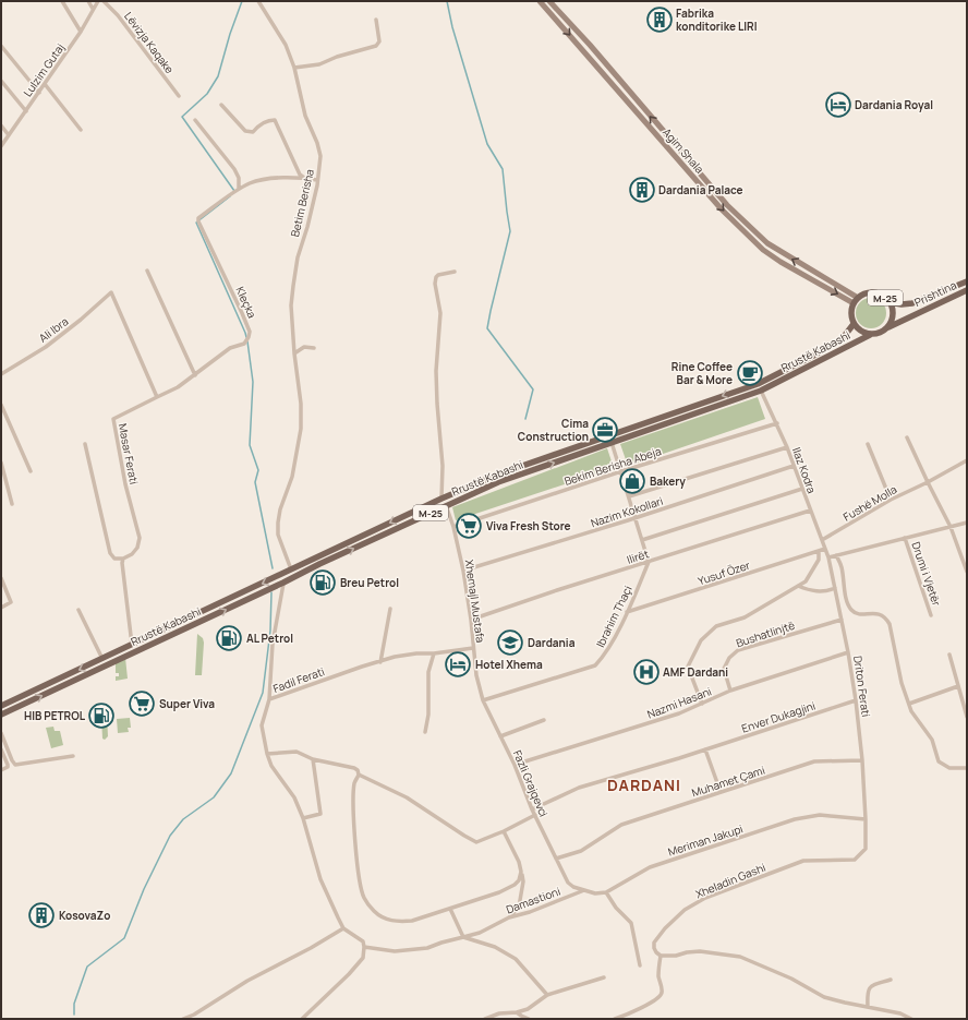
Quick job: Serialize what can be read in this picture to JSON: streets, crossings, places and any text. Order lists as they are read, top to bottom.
{
  "streets": {
    "main road": [
      "Agim Shala",
      "Prishtina",
      "M-25",
      "Rrustë Kabashi"
    ],
    "street": [
      "Lëvizja Kaqake",
      "Lulzim Gutaj",
      "Betim Berisha",
      "Kleçka",
      "Ali Ibra",
      "Masar Ferati",
      "Bekim Berisha Abeja",
      "Ilaz Kodra",
      "Fushë Molla",
      "Nazim Kokollari",
      "Ilirët",
      "Yusuf Özer",
      "Drumi i Vjetër",
      "Xhemajl Mustafa",
      "Ibrahim Thaçi",
      "Bushatlinjtë",
      "Fadil Ferati",
      "Driton Ferati",
      "Nazmi Hasani",
      "Enver Dukagjini",
      "Muhamet Çami",
      "Fazli Grajqevci",
      "Meriman Jakupi",
      "Xheladin Gashi",
      "Damastioni"
    ]
  },
  "crossings": [
    ["Agim Shala", "Prishtina"],
    ["Agim Shala", "M-25"],
    ["Agim Shala", "Rrustë Kabashi"],
    ["Betim Berisha", "Rrustë Kabashi"],
    ["Prishtina", "M-25"],
    ["Prishtina", "Rrustë Kabashi"],
    ["M-25", "Rrustë Kabashi"],
    ["Kleçka", "Ali Ibra"],
    ["Kleçka", "Masar Ferati"],
    ["Ali Ibra", "Masar Ferati"],
    ["Rrustë Kabashi", "Ilaz Kodra"],
    ["Rrustë Kabashi", "Xhemajl Mustafa"],
    ["Bekim Berisha Abeja", "Ilaz Kodra"],
    ["Bekim Berisha Abeja", "Xhemajl Mustafa"],
    ["Ilaz Kodra", "Fushë Molla"],
    ["Ilaz Kodra", "Nazim Kokollari"],
    ["Ilaz Kodra", "Ilirët"],
    ["Ilaz Kodra", "Yusuf Özer"],
    ["Ilaz Kodra", "Drumi i Vjetër"],
    ["Ilaz Kodra", "Driton Ferati"],
    ["Nazim Kokollari", "Xhemajl Mustafa"],
    ["Ilirët", "Xhemajl Mustafa"],
    ["Ilirët", "Ibrahim Thaçi"],
    ["Yusuf Özer", "Ibrahim Thaçi"],
    ["Drumi i Vjetër", "Driton Ferati"],
    ["Xhemajl Mustafa", "Ibrahim Thaçi"],
    ["Xhemajl Mustafa", "Fadil Ferati"],
    ["Xhemajl Mustafa", "Fazli Grajqevci"],
    ["Ibrahim Thaçi", "Fazli Grajqevci"],
    ["Bushatlinjtë", "Driton Ferati"],
    ["Bushatlinjtë", "Nazmi Hasani"],
    ["Driton Ferati", "Nazmi Hasani"],
    ["Driton Ferati", "Enver Dukagjini"],
    ["Driton Ferati", "Muhamet Çami"],
    ["Driton Ferati", "Meriman Jakupi"],
    ["Driton Ferati", "Xheladin Gashi"],
    ["Nazmi Hasani", "Fazli Grajqevci"],
    ["Enver Dukagjini", "Fazli Grajqevci"],
    ["Muhamet Çami", "Fazli Grajqevci"],
    ["Fazli Grajqevci", "Damastioni"],
    ["Meriman Jakupi", "Xheladin Gashi"]
  ],
  "districts": ["DARDANI"],
  "places": {
    "building": ["Fabrika konditorike LIRI", "Dardania Palace", "KosovaZo"],
    "hotel": ["Dardania Royal", "Hotel Xhema"],
    "cafe": ["Rine Coffee Bar & More"],
    "office": ["Cima Construction"],
    "shop": ["Bakery"],
    "supermarket": ["Viva Fresh Store", "Super Viva"],
    "fuel station": ["Breu Petrol", "AL Petrol", "HIB PETROL"],
    "school or university": ["Dardania"],
    "hospital": ["AMF Dardani"]
  }
}
